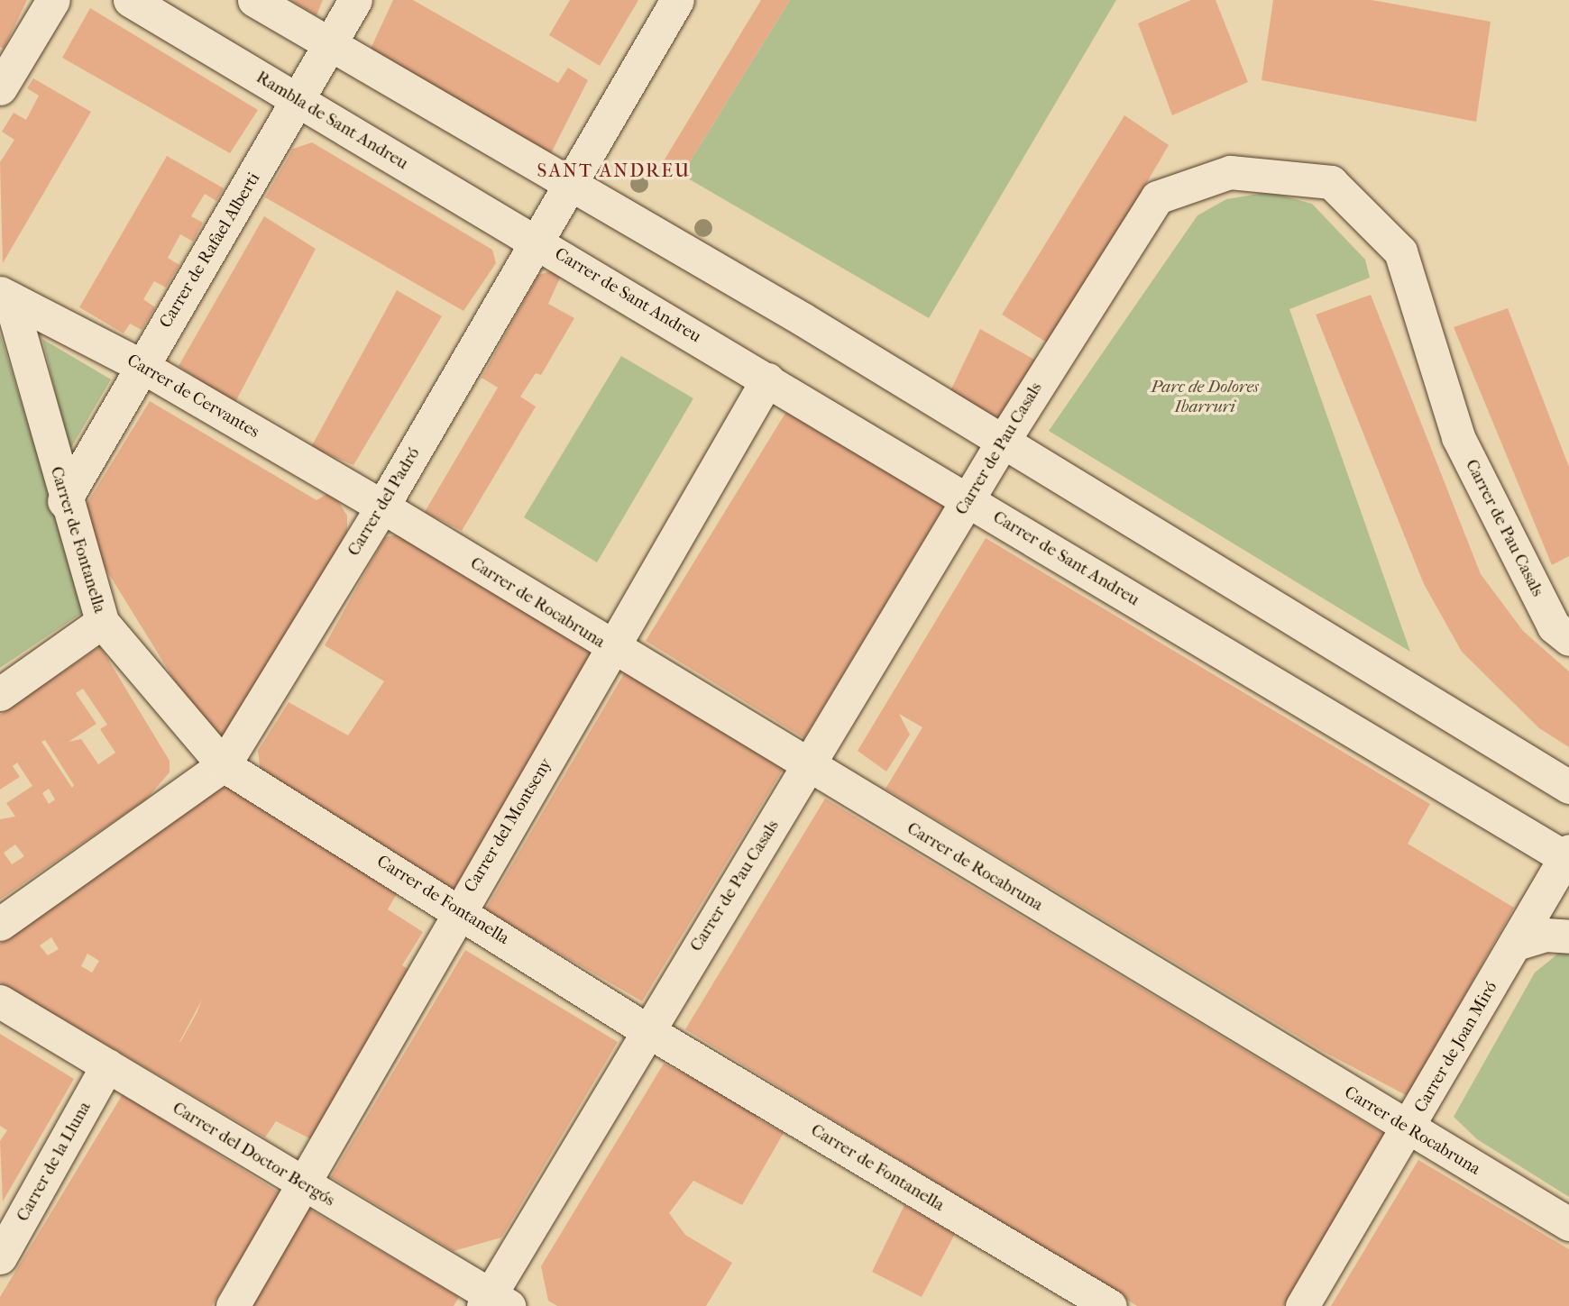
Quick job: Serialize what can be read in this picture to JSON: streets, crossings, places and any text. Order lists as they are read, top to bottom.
{
  "streets": {
    "street": [
      "Rambla de Sant Andreu",
      "Carrer de Rafael Alberti",
      "Carrer de Sant Andreu",
      "Carrer de Cervantes",
      "Carrer de Pau Casals",
      "Carrer del Padró",
      "Carrer de Fontanella",
      "Carrer de Rocabruna",
      "Carrer del Montseny",
      "Carrer de Joan Miró",
      "Carrer del Doctor Bergós",
      "Carrer de la Lluna"
    ]
  },
  "crossings": [
    ["Rambla de Sant Andreu", "Carrer de Rafael Alberti"],
    ["Rambla de Sant Andreu", "Carrer de Sant Andreu"],
    ["Rambla de Sant Andreu", "Carrer del Padró"],
    ["Carrer de Rafael Alberti", "Carrer de Cervantes"],
    ["Carrer de Rafael Alberti", "Carrer de Fontanella"],
    ["Carrer de Sant Andreu", "Carrer de Pau Casals"],
    ["Carrer de Sant Andreu", "Carrer del Padró"],
    ["Carrer de Sant Andreu", "Carrer del Montseny"],
    ["Carrer de Sant Andreu", "Carrer de Joan Miró"],
    ["Carrer de Cervantes", "Carrer del Padró"],
    ["Carrer de Cervantes", "Carrer de Fontanella"],
    ["Carrer de Cervantes", "Carrer de Rocabruna"],
    ["Carrer de Pau Casals", "Carrer de Fontanella"],
    ["Carrer de Pau Casals", "Carrer de Rocabruna"],
    ["Carrer de Pau Casals", "Carrer del Doctor Bergós"],
    ["Carrer del Padró", "Carrer de Fontanella"],
    ["Carrer del Padró", "Carrer de Rocabruna"],
    ["Carrer de Fontanella", "Carrer del Montseny"],
    ["Carrer de Rocabruna", "Carrer del Montseny"],
    ["Carrer de Rocabruna", "Carrer de Joan Miró"],
    ["Carrer del Montseny", "Carrer del Doctor Bergós"],
    ["Carrer del Doctor Bergós", "Carrer de la Lluna"]
  ],
  "districts": ["SANT ANDREU"],
  "parks": ["Parc de Dolores Ibarruri"]
}
